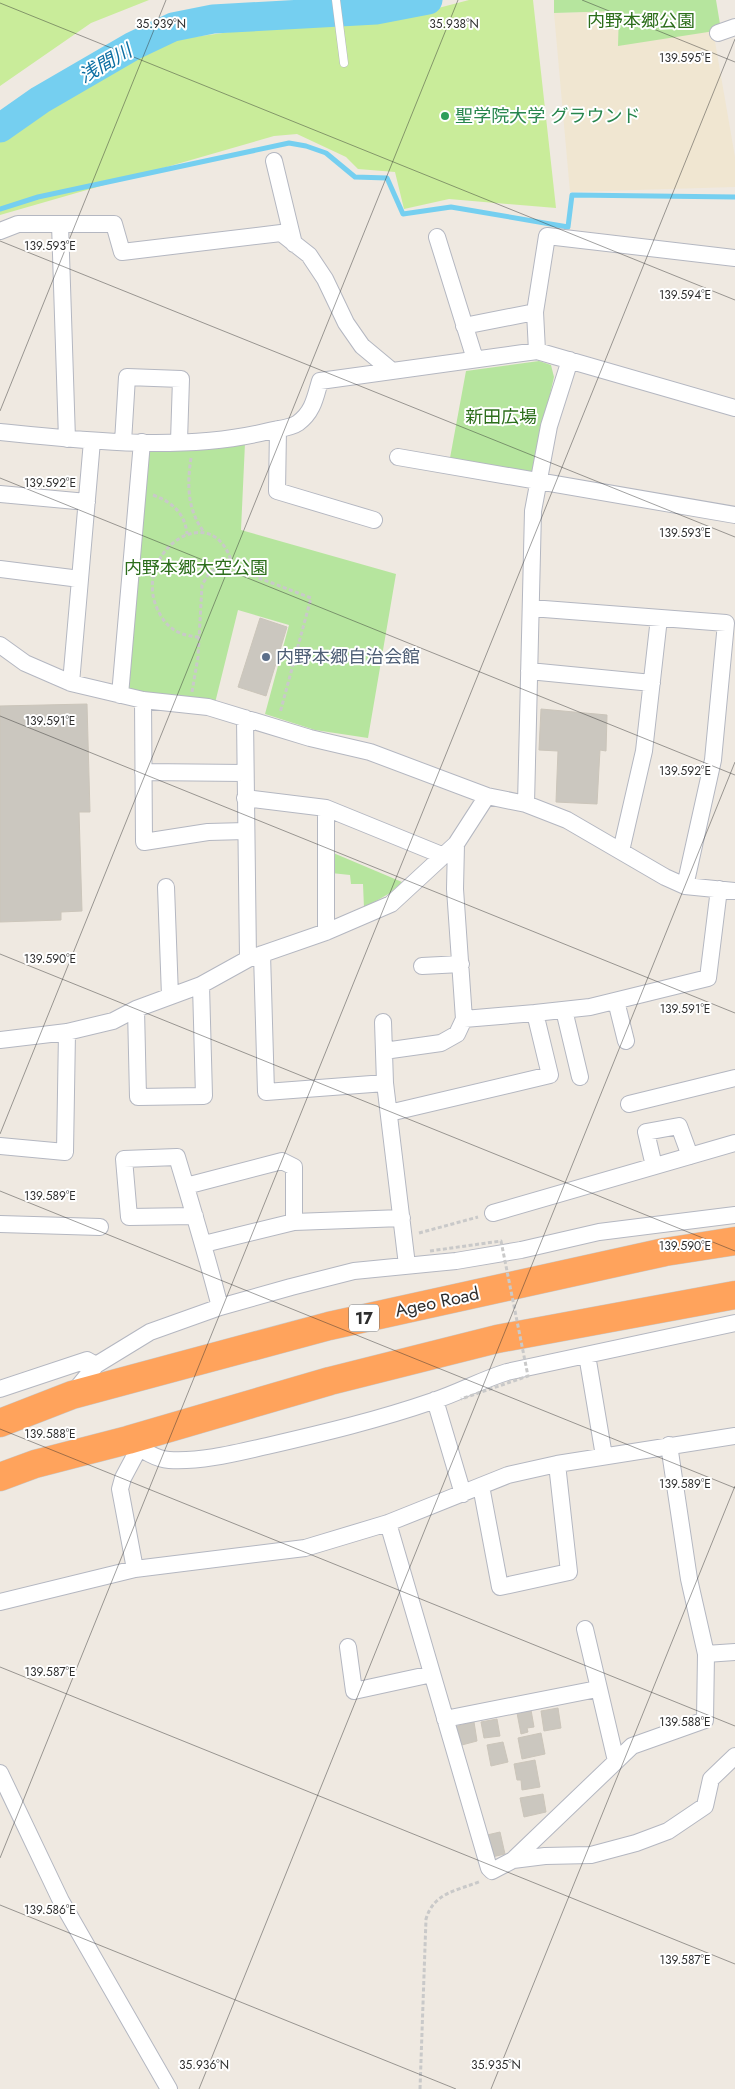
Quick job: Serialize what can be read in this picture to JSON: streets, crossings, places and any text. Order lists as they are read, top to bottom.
{
  "streets": {
    "highway": ["Ageo Road", "17"]
  },
  "water": ["浅間川"],
  "parks": ["内野本郷公園", "新田広場", "内野本郷大空公園"],
  "places": ["聖学院大学 グラウンド", "内野本郷自治会館"],
  "coordinates": [
    "35.939°N",
    "35.938°N",
    "139.595°E",
    "139.593°E",
    "139.594°E",
    "139.592°E",
    "139.591°E",
    "139.590°E",
    "139.589°E",
    "139.588°E",
    "139.587°E",
    "139.586°E",
    "35.936°N",
    "35.935°N"
  ]
}
